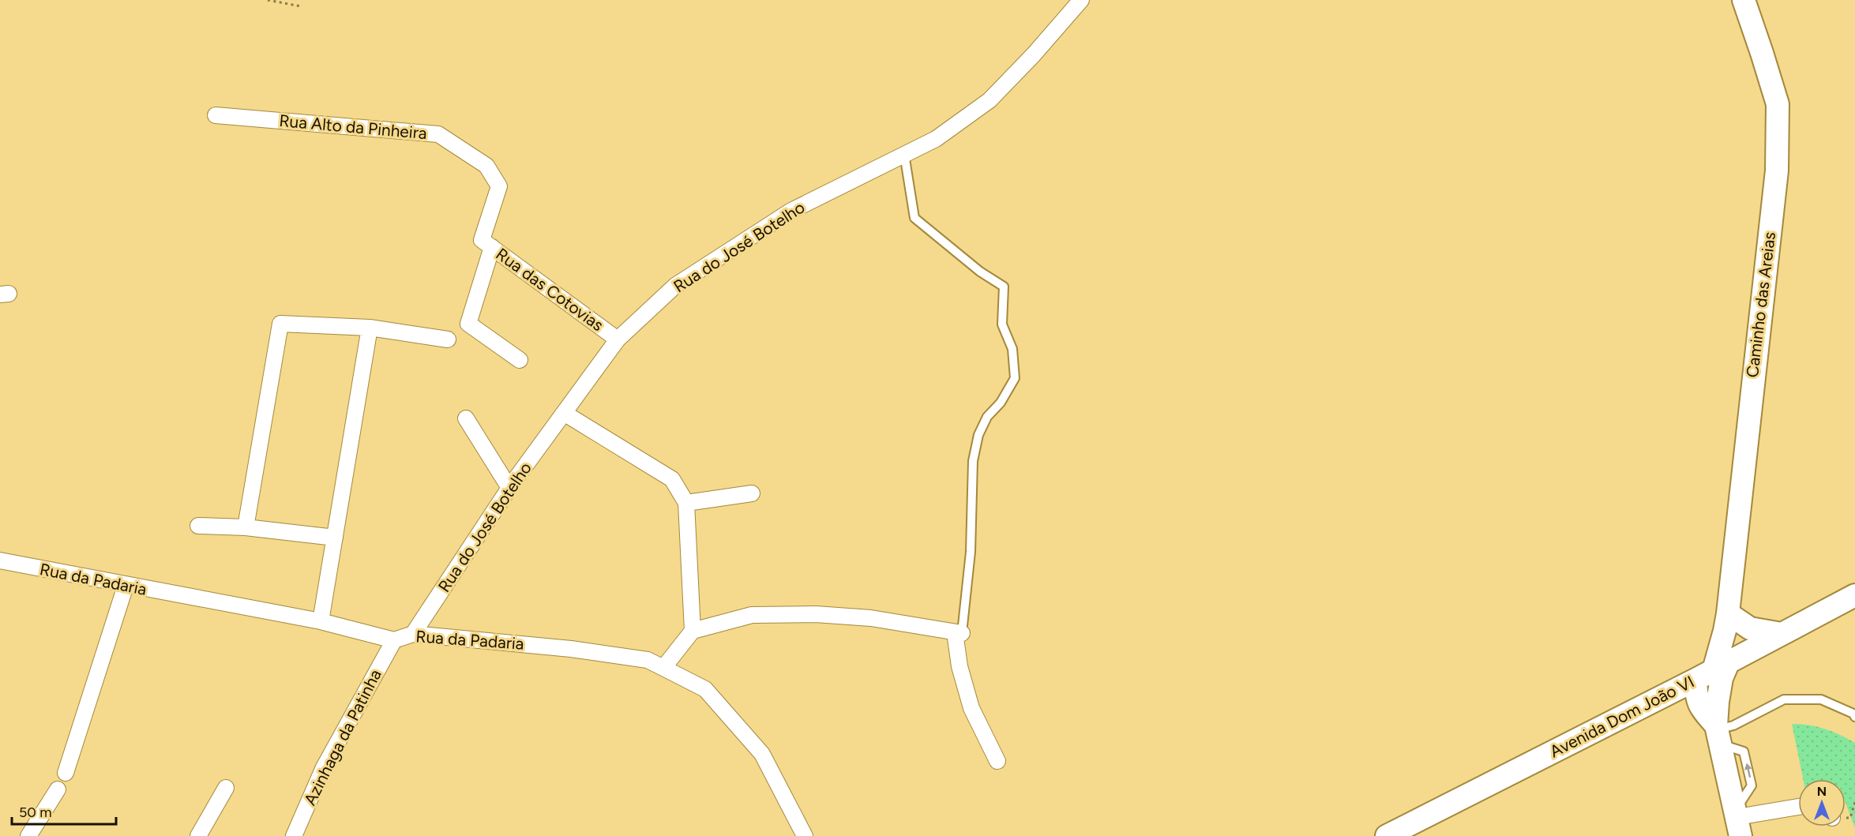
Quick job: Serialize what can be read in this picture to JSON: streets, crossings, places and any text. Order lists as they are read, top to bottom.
{
  "streets": {
    "street": [
      "Rua Alto da Pinheira",
      "Rua do José Botelho",
      "Rua das Cotovias",
      "Caminho das Areias",
      "Rua da Padaria",
      "Avenida Dom João VI",
      "Azinhaga da Patinha"
    ]
  },
  "crossings": [
    ["Rua Alto da Pinheira", "Rua das Cotovias"],
    ["Rua do José Botelho", "Rua das Cotovias"],
    ["Rua do José Botelho", "Rua da Padaria"],
    ["Caminho das Areias", "Avenida Dom João VI"],
    ["Rua da Padaria", "Azinhaga da Patinha"]
  ],
  "scale_bar": "50 m",
  "north": "top"
}
